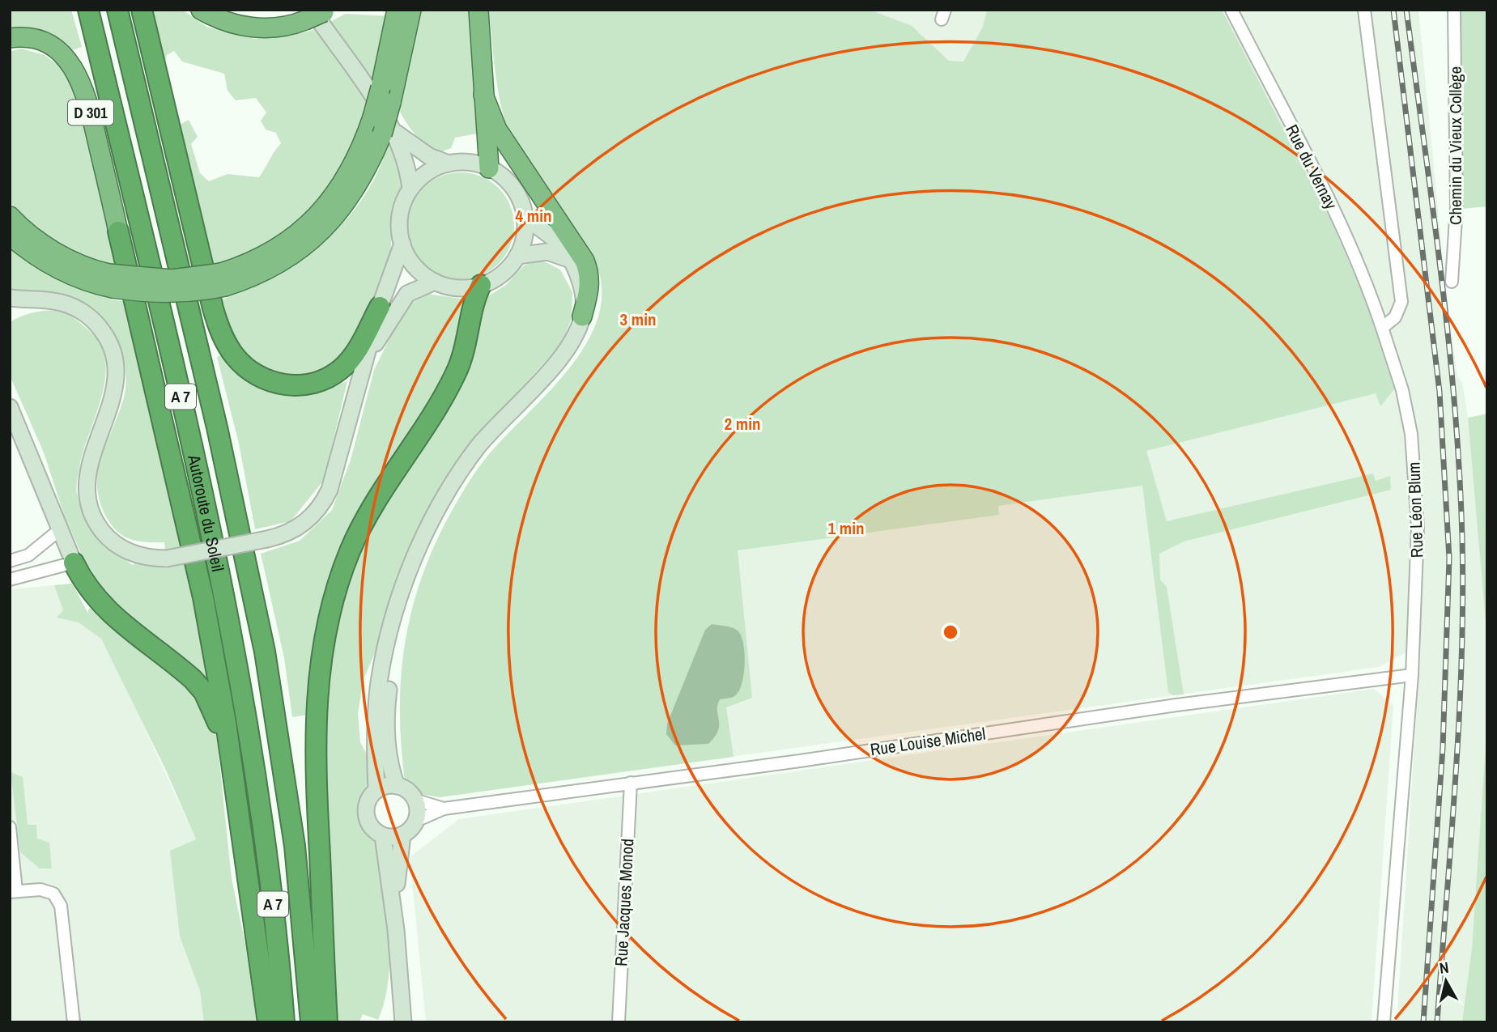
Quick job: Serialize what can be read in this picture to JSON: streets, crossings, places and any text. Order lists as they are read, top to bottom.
{
  "streets": {
    "highway": ["D 301", "A 7", "Autoroute du Soleil"],
    "street": [
      "Chemin du Vieux Collège",
      "Rue du Vernay",
      "Rue Léon Blum",
      "Rue Louise Michel",
      "Rue Jacques Monod"
    ]
  },
  "crossings": [
    ["Rue du Vernay", "Rue Léon Blum"],
    ["Rue Léon Blum", "Rue Louise Michel"],
    ["Rue Louise Michel", "Rue Jacques Monod"]
  ],
  "north": "top",
  "rings": [
    "4 min",
    "3 min",
    "2 min",
    "1 min"
  ]
}
